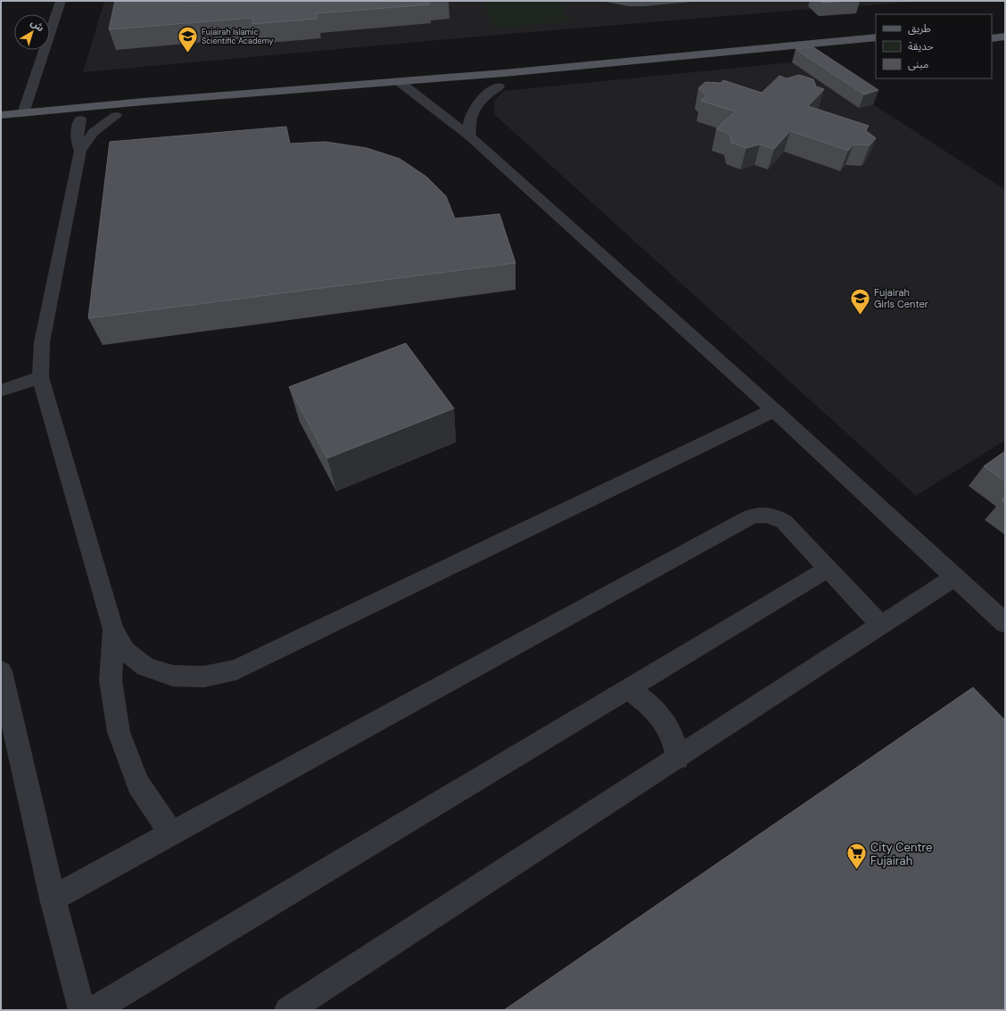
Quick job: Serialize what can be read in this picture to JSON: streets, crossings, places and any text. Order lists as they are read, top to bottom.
{
  "places": {
    "school or university": ["Fujairah Islamic Scientific Academy", "Fujairah Girls Center"],
    "supermarket": ["City Centre Fujairah"]
  },
  "legend": ["طريق", "حديقة", "مبنى"],
  "north": "top right"
}
